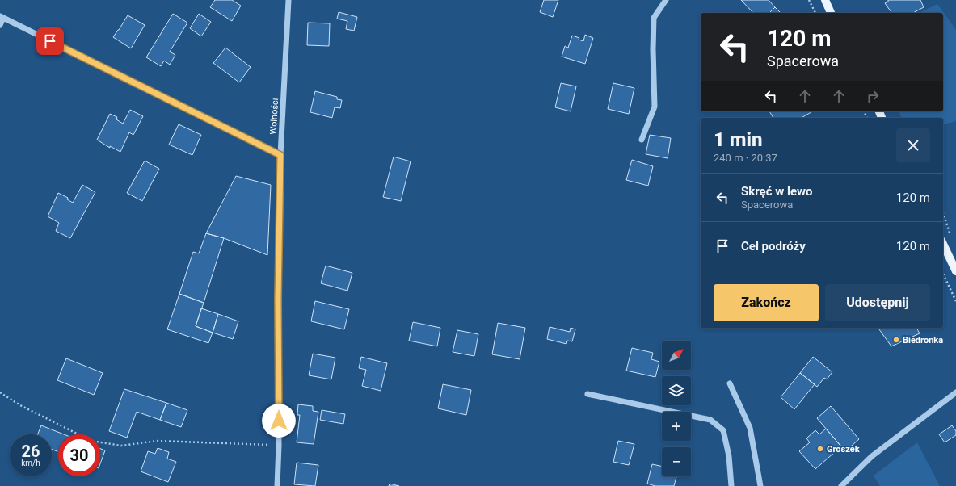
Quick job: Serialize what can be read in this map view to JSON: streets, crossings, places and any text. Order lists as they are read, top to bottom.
{
  "streets": {
    "street": ["Wolności"]
  },
  "places": ["Biedronka", "Groszek"],
  "north": "top right",
  "page": {
    "turn": ["120 m", "Spacerowa"],
    "heading": ["1 min", "240 m · 20:37"],
    "list": [
      {
        "name": "Skręć w lewo",
        "note": "Spacerowa",
        "value": "120 m"
      },
      {
        "name": "Cel podróży",
        "value": "120 m"
      }
    ],
    "buttons": ["Zakończ", "Udostępnij"],
    "map_buttons": ["+", "−"],
    "speed": "26 km/h",
    "limit": "30"
  }
}
